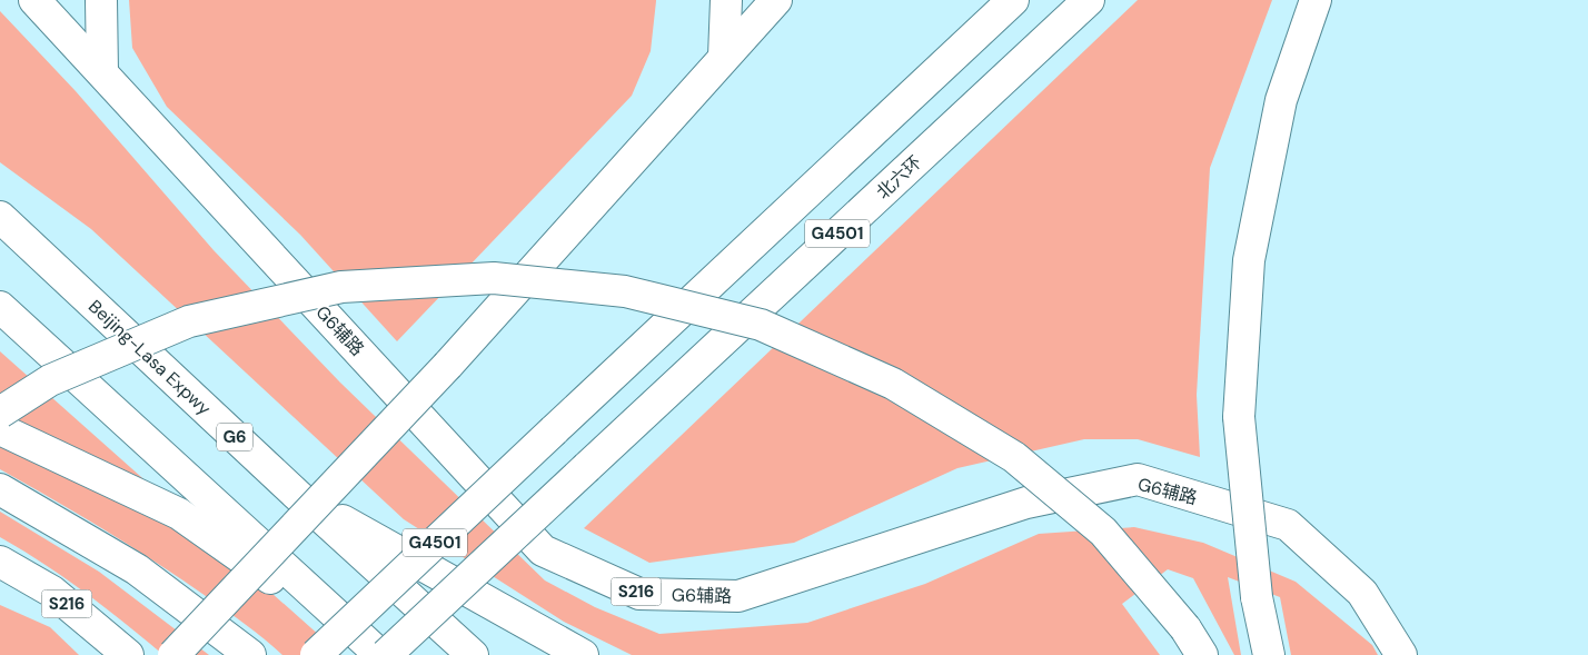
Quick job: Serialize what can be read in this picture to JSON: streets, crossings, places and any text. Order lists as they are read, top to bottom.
{
  "streets": {
    "main road": [
      "北六环",
      "G4501",
      "G6辅路",
      "Beijing-Lasa Expwy",
      "G6",
      "S216"
    ]
  }
}
